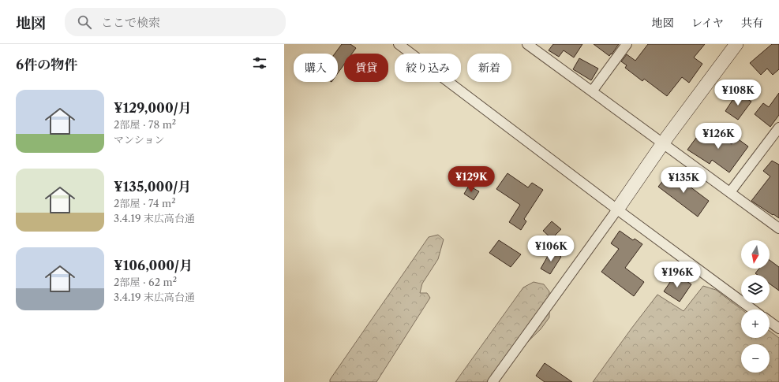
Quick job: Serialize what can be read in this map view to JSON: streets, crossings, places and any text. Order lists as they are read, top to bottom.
{
  "north": "bottom",
  "page": {
    "header": "地図",
    "search": "ここで検索",
    "nav": ["地図", "レイヤ", "共有"],
    "heading": "6件の物件",
    "chip": [
      "購入",
      "賃貸",
      "絞り込み",
      "新着"
    ],
    "price": [
      "¥108K",
      "¥126K",
      "¥129K",
      "¥135K",
      "¥106K",
      "¥196K"
    ],
    "list": [
      {
        "name": "¥129,000/月",
        "note": "2部屋 · 78 m² · マンション"
      },
      {
        "name": "¥135,000/月",
        "note": "2部屋 · 74 m² · 3.4.19 末広高台通"
      },
      {
        "name": "¥106,000/月",
        "note": "2部屋 · 62 m² · 3.4.19 末広高台通"
      }
    ],
    "map_buttons": ["+", "−"]
  }
}
